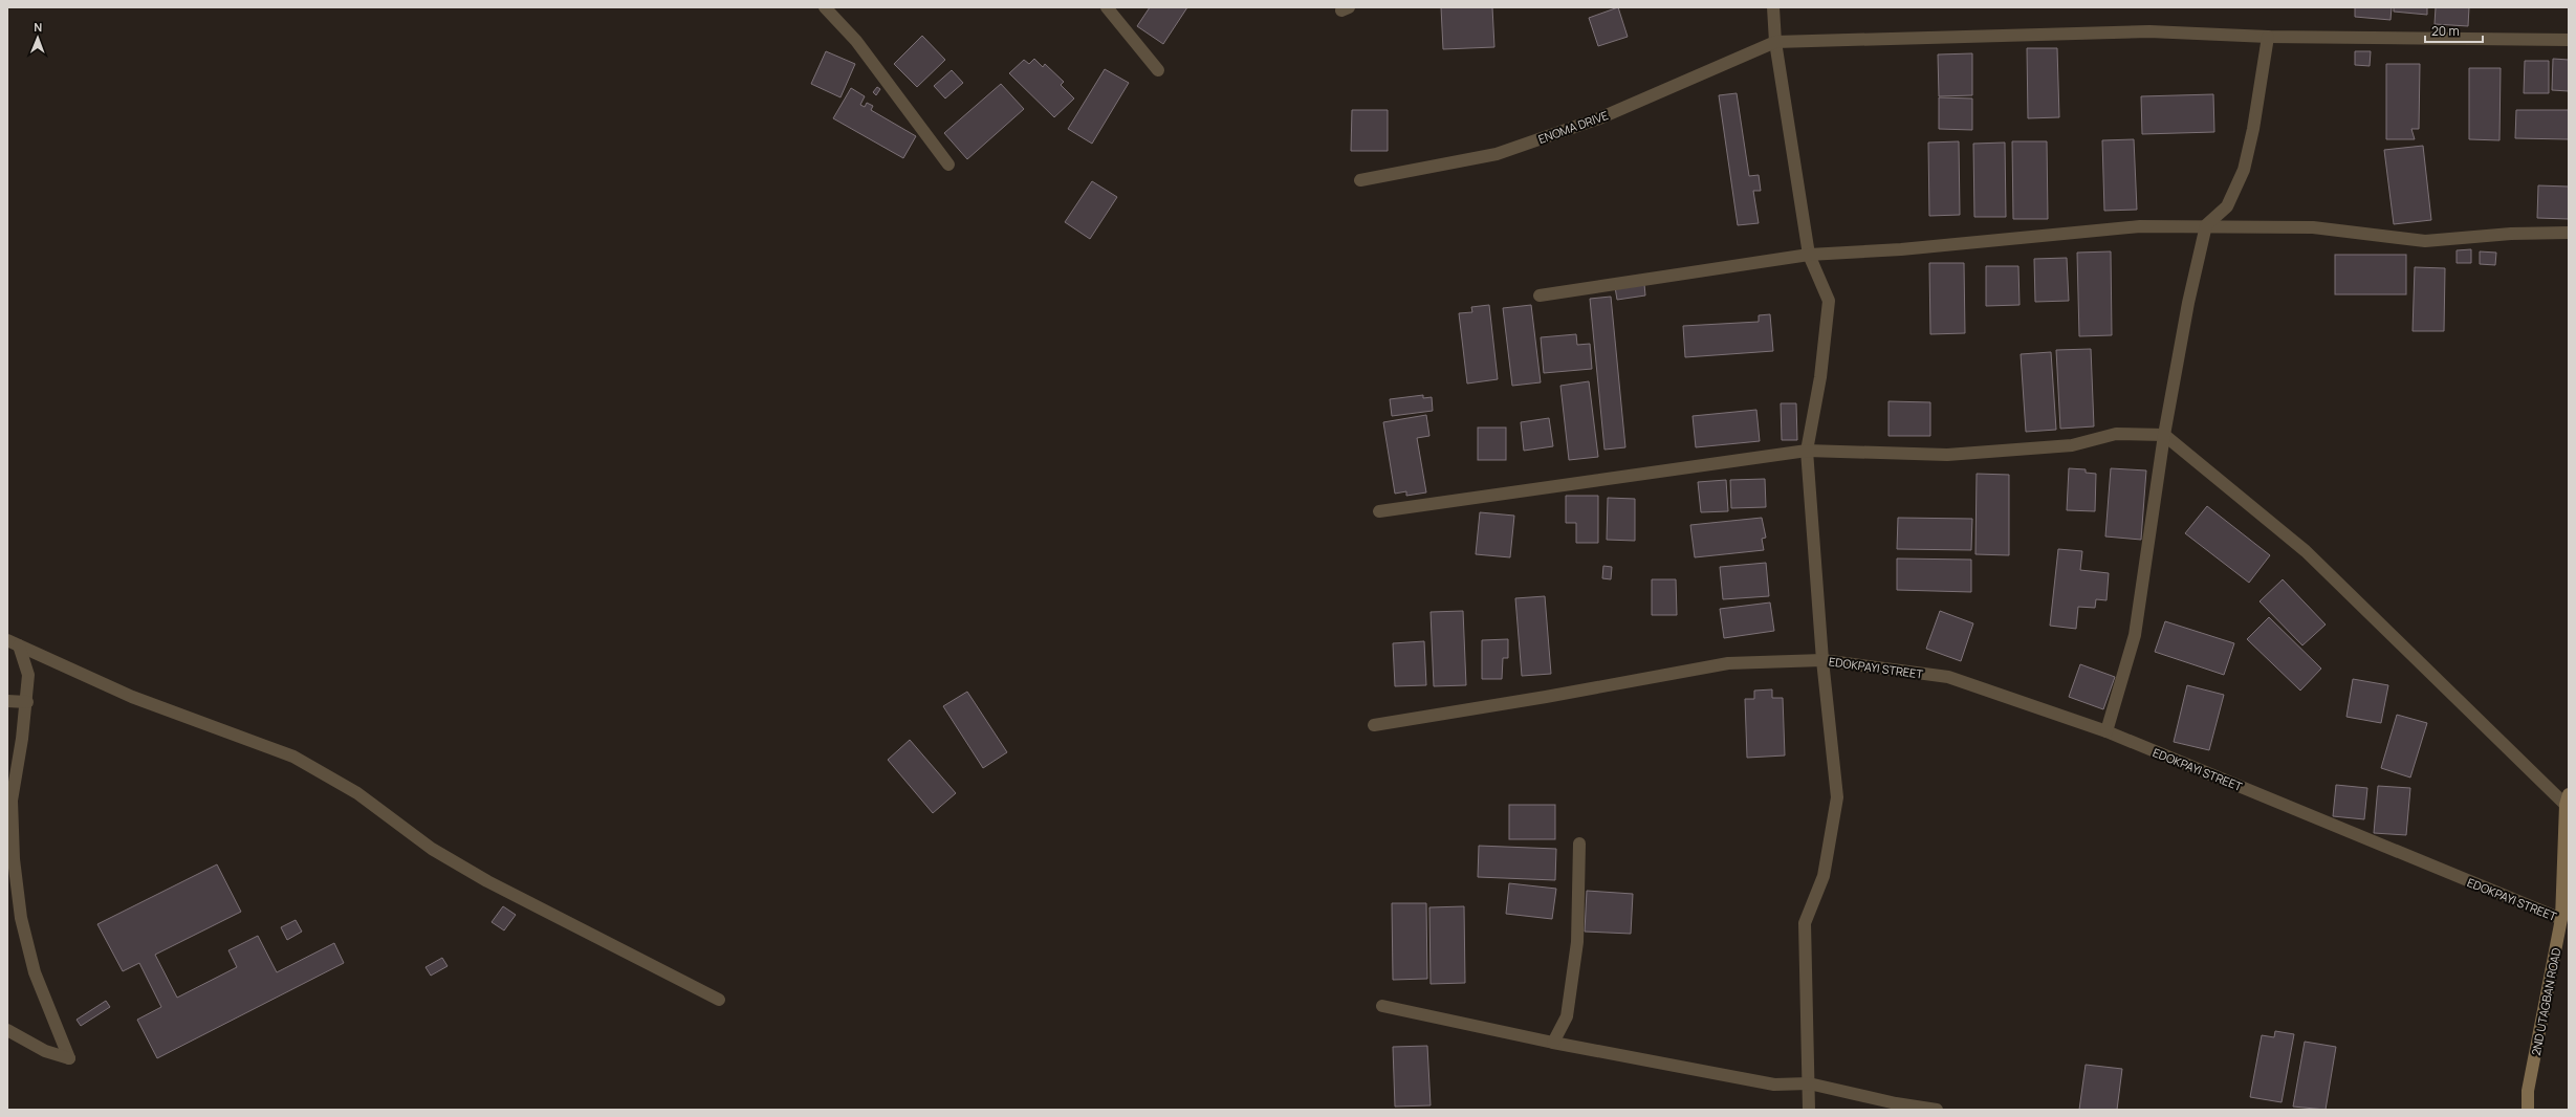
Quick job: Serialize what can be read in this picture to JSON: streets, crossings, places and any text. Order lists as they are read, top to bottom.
{
  "streets": {
    "street": ["ENOMA DRIVE", "EDOKPAYI STREET", "2ND UTAGBAN ROAD"]
  },
  "crossings": [
    ["EDOKPAYI STREET", "2ND UTAGBAN ROAD"]
  ],
  "scale_bar": "20 m",
  "north": "top"
}
